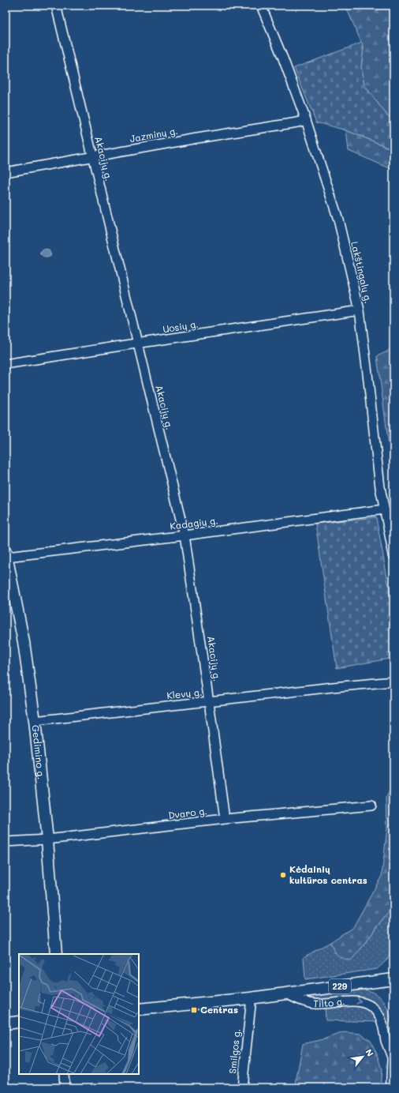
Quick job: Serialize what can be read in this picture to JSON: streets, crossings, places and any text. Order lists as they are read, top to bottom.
{
  "streets": {
    "main road": ["Gedimino g.", "229", "Tilto g."],
    "street": [
      "Jazminų g.",
      "Akacijų g.",
      "Lakštingalų g.",
      "Uosių g.",
      "Kadagių g.",
      "Klevų g.",
      "Dvaro g.",
      "Smilgos g."
    ]
  },
  "crossings": [
    ["Jazminų g.", "Akacijų g."],
    ["Jazminų g.", "Lakštingalų g."],
    ["Akacijų g.", "Uosių g."],
    ["Akacijų g.", "Kadagių g."],
    ["Akacijų g.", "Klevų g."],
    ["Akacijų g.", "Dvaro g."],
    ["Lakštingalų g.", "Uosių g."],
    ["Lakštingalų g.", "Kadagių g."],
    ["Kadagių g.", "Gedimino g."],
    ["Klevų g.", "Gedimino g."],
    ["Gedimino g.", "Dvaro g."],
    ["229", "Tilto g."],
    ["229", "Smilgos g."]
  ],
  "one_way": ["Tilto g."],
  "places": {
    "other": ["Kėdainių kultūros centras"],
    "transit": ["Centras"]
  },
  "north": "top right"
}
